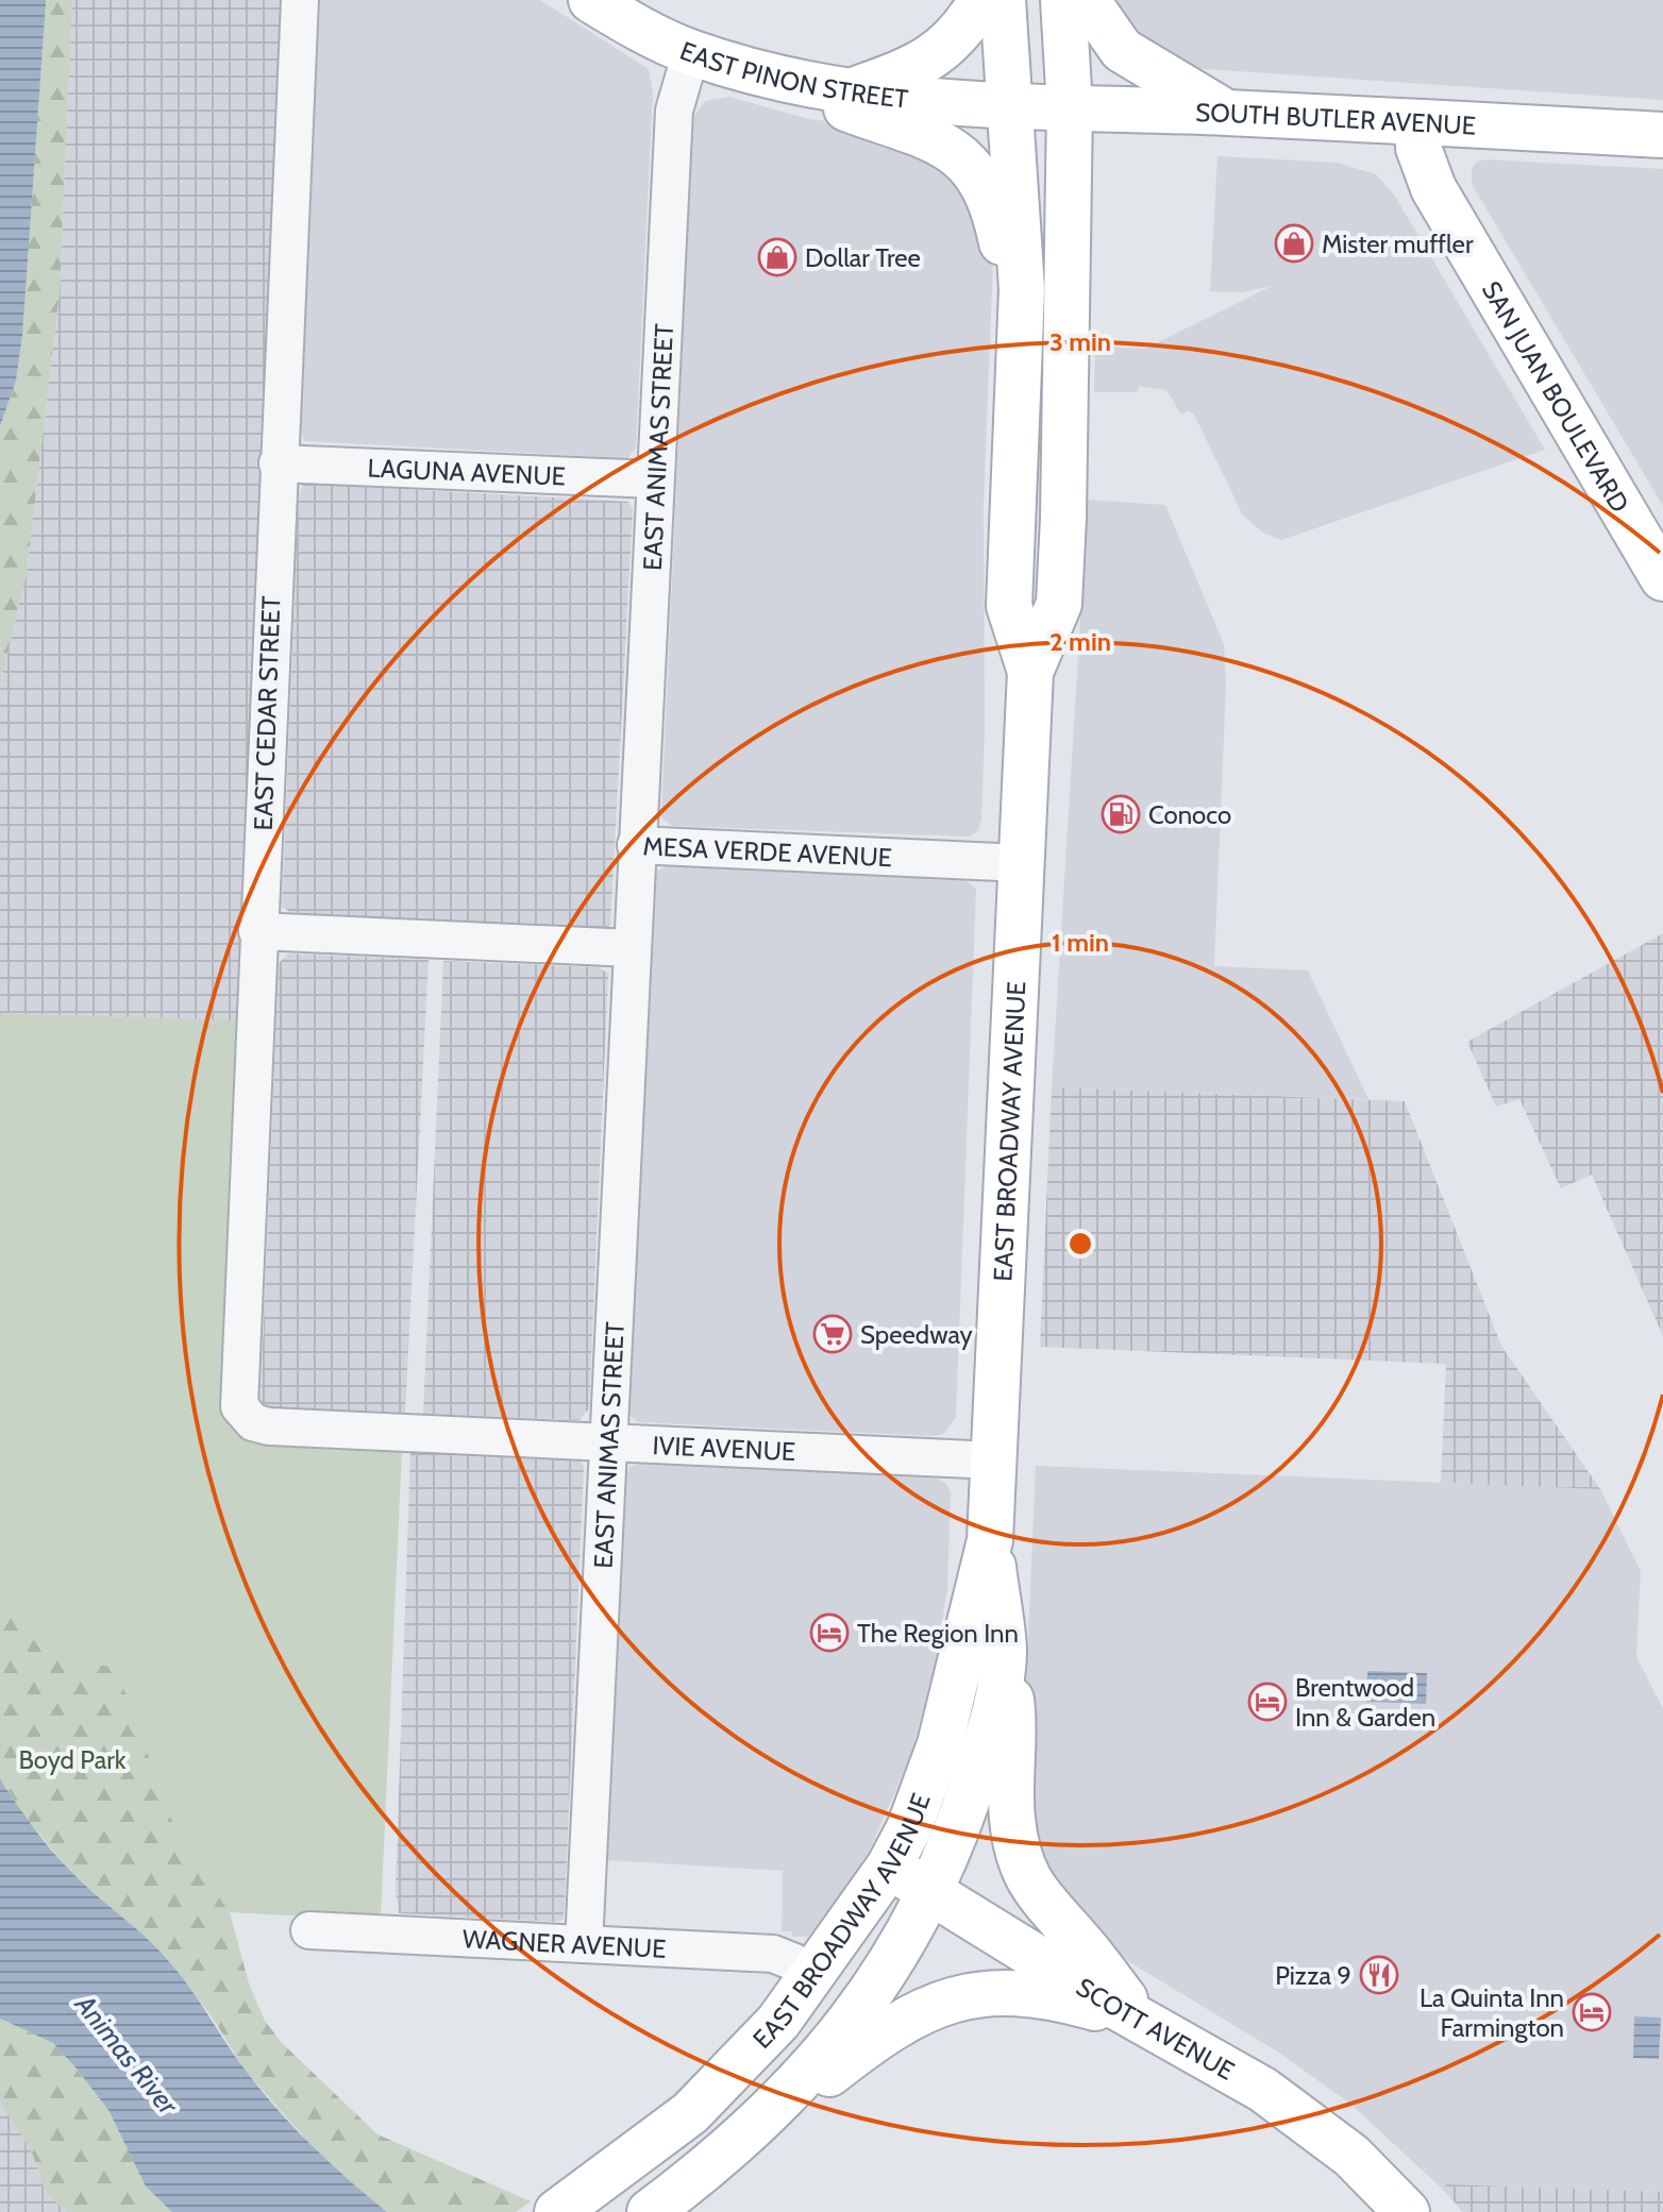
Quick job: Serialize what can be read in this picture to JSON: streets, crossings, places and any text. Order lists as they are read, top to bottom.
{
  "streets": {
    "main road": [
      "EAST PINON STREET",
      "SOUTH BUTLER AVENUE",
      "SAN JUAN BOULEVARD",
      "EAST BROADWAY AVENUE",
      "SCOTT AVENUE"
    ],
    "street": [
      "EAST ANIMAS STREET",
      "LAGUNA AVENUE",
      "EAST CEDAR STREET",
      "MESA VERDE AVENUE",
      "IVIE AVENUE",
      "WAGNER AVENUE"
    ]
  },
  "crossings": [
    ["EAST PINON STREET", "SOUTH BUTLER AVENUE"],
    ["EAST PINON STREET", "EAST ANIMAS STREET"],
    ["EAST PINON STREET", "EAST BROADWAY AVENUE"],
    ["SOUTH BUTLER AVENUE", "SAN JUAN BOULEVARD"],
    ["SOUTH BUTLER AVENUE", "EAST BROADWAY AVENUE"],
    ["EAST ANIMAS STREET", "LAGUNA AVENUE"],
    ["EAST ANIMAS STREET", "MESA VERDE AVENUE"],
    ["EAST ANIMAS STREET", "IVIE AVENUE"],
    ["EAST ANIMAS STREET", "WAGNER AVENUE"],
    ["LAGUNA AVENUE", "EAST CEDAR STREET"],
    ["EAST CEDAR STREET", "IVIE AVENUE"],
    ["MESA VERDE AVENUE", "EAST BROADWAY AVENUE"],
    ["EAST BROADWAY AVENUE", "IVIE AVENUE"],
    ["EAST BROADWAY AVENUE", "WAGNER AVENUE"],
    ["EAST BROADWAY AVENUE", "SCOTT AVENUE"]
  ],
  "water": ["Animas River"],
  "parks": ["Boyd Park"],
  "places": {
    "shop": ["Mister muffler", "Dollar Tree"],
    "fuel station": ["Conoco"],
    "supermarket": ["Speedway"],
    "hotel": ["The Region Inn", "Brentwood Inn & Garden", "La Quinta Inn Farmington"],
    "restaurant": ["Pizza 9"]
  },
  "rings": ["3 min", "2 min", "1 min"]
}
